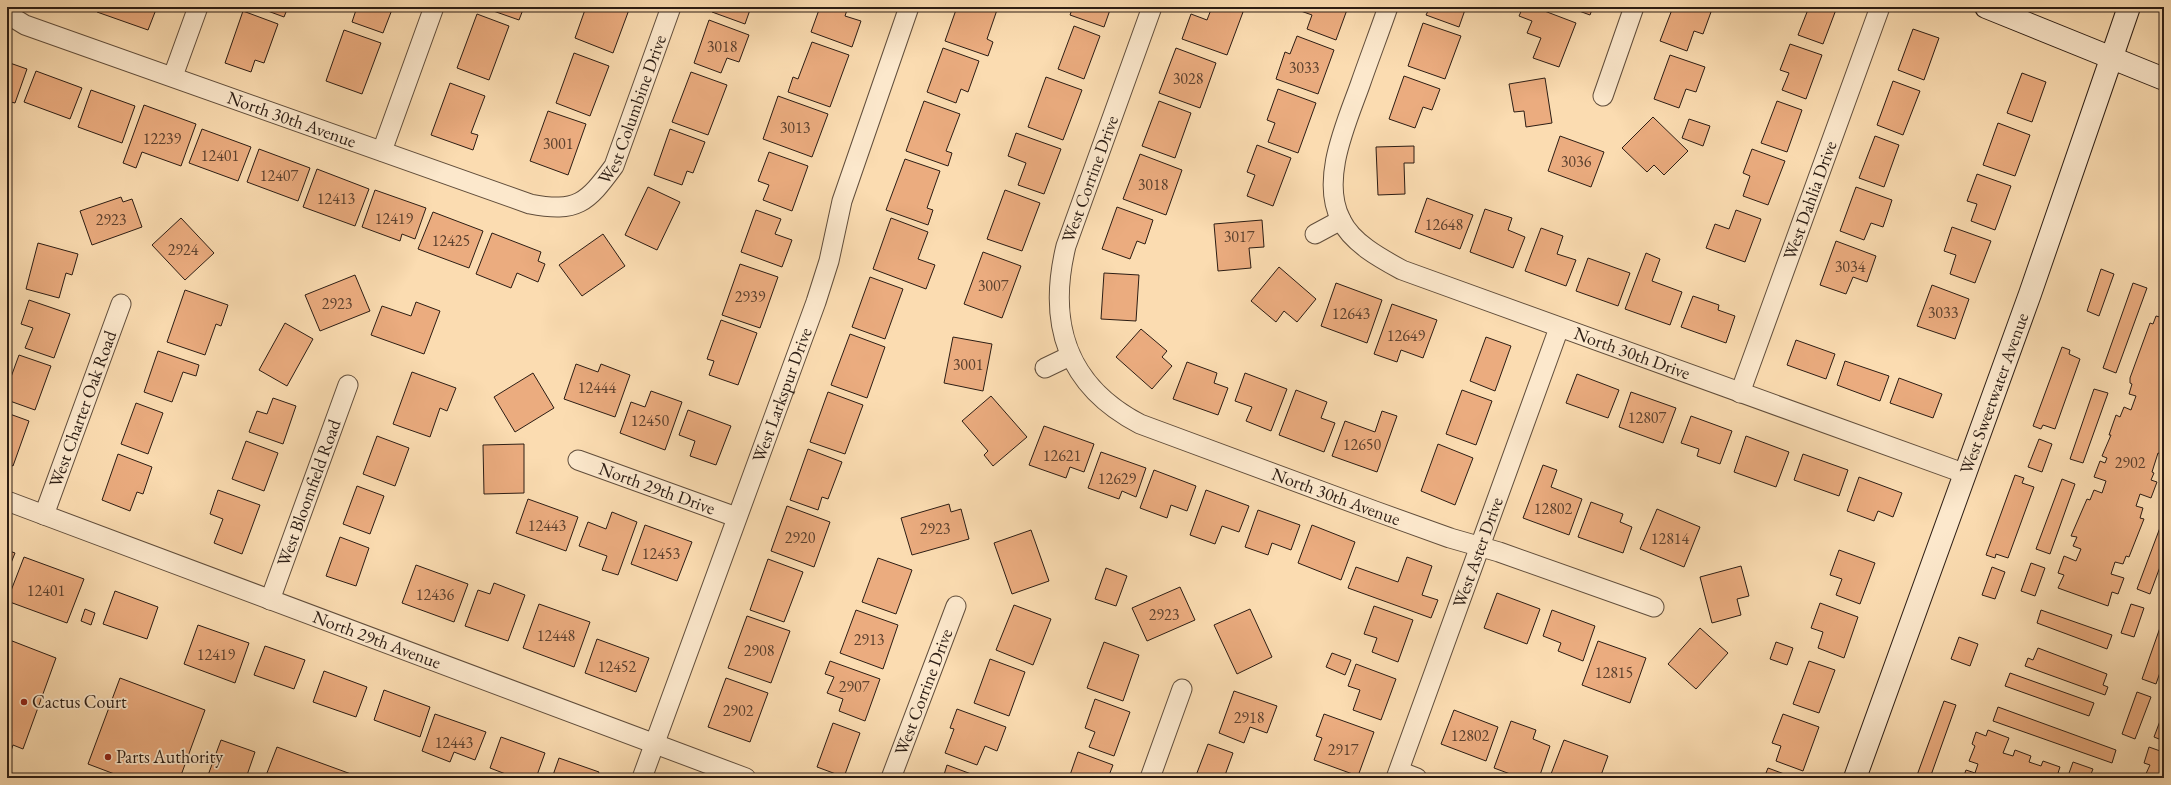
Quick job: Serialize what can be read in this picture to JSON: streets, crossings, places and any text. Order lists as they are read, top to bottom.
{
  "streets": {
    "street": [
      "West Columbine Drive",
      "North 30th Avenue",
      "West Corrine Drive",
      "West Dahlia Drive",
      "North 30th Drive",
      "West Sweetwater Avenue",
      "West Larkspur Drive",
      "West Charter Oak Road",
      "North 29th Drive",
      "West Bloomfield Road",
      "West Aster Drive",
      "North 29th Avenue"
    ]
  },
  "crossings": [
    ["West Columbine Drive", "North 30th Avenue"],
    ["North 30th Avenue", "West Corrine Drive"],
    ["North 30th Avenue", "West Aster Drive"],
    ["West Dahlia Drive", "North 30th Drive"],
    ["North 30th Drive", "West Sweetwater Avenue"],
    ["North 30th Drive", "West Aster Drive"],
    ["West Larkspur Drive", "North 29th Drive"],
    ["West Larkspur Drive", "North 29th Avenue"],
    ["West Charter Oak Road", "North 29th Avenue"],
    ["West Bloomfield Road", "North 29th Avenue"]
  ],
  "places": ["Cactus Court", "Parts Authority"],
  "house_numbers": [
    "3018",
    "3033",
    "3028",
    "3013",
    "12239",
    "3001",
    "12401",
    "3036",
    "12407",
    "3018",
    "12413",
    "12419",
    "2923",
    "12648",
    "3017",
    "12425",
    "2924",
    "3034",
    "3007",
    "2939",
    "2923",
    "3033",
    "12643",
    "12649",
    "3001",
    "12444",
    "12807",
    "12450",
    "12650",
    "12621",
    "2902",
    "12629",
    "12802",
    "12443",
    "2923",
    "2920",
    "12814",
    "12453",
    "12401",
    "12436",
    "2923",
    "12448",
    "2913",
    "2908",
    "12419",
    "12452",
    "12815",
    "2907",
    "2902",
    "2918",
    "12802",
    "12443",
    "2917"
  ]
}
